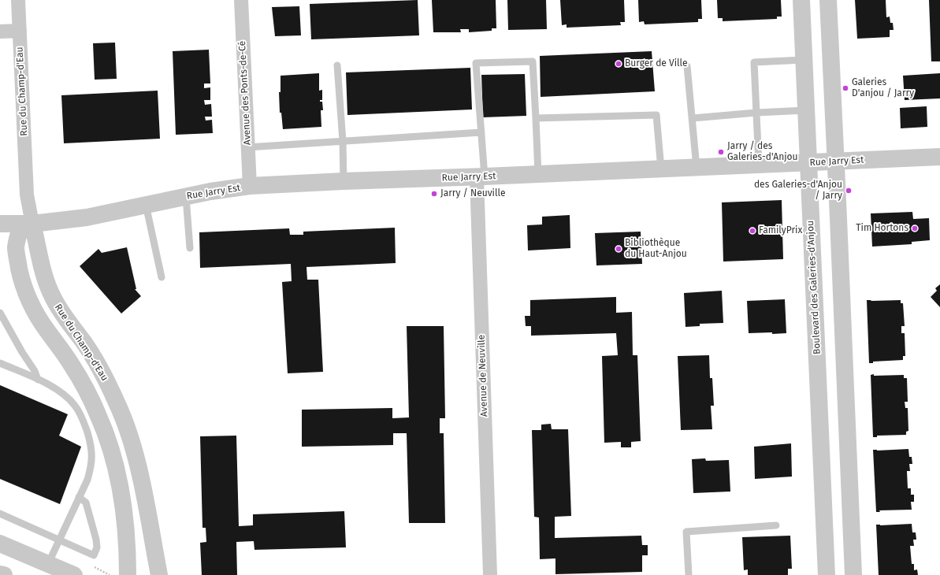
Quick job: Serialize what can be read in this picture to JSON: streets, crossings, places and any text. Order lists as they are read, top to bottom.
{
  "streets": {
    "street": [
      "Rue du Champ-d'Eau",
      "Avenue des Ponts-de-Cé",
      "Rue Jarry Est",
      "Boulevard des Galeries-d'Anjou",
      "Avenue de Neuville"
    ]
  },
  "crossings": [
    ["Rue du Champ-d'Eau", "Rue Jarry Est"],
    ["Avenue des Ponts-de-Cé", "Rue Jarry Est"],
    ["Rue Jarry Est", "Boulevard des Galeries-d'Anjou"],
    ["Rue Jarry Est", "Avenue de Neuville"]
  ],
  "places": [
    "Burger de Ville",
    "Galeries D'anjou / Jarry",
    "Jarry / des Galeries-d'Anjou",
    "des Galeries-d'Anjou / Jarry",
    "Jarry / Neuville",
    "Tim Hortons",
    "FamilyPrix",
    "Bibliothèque du Haut-Anjou"
  ]
}
